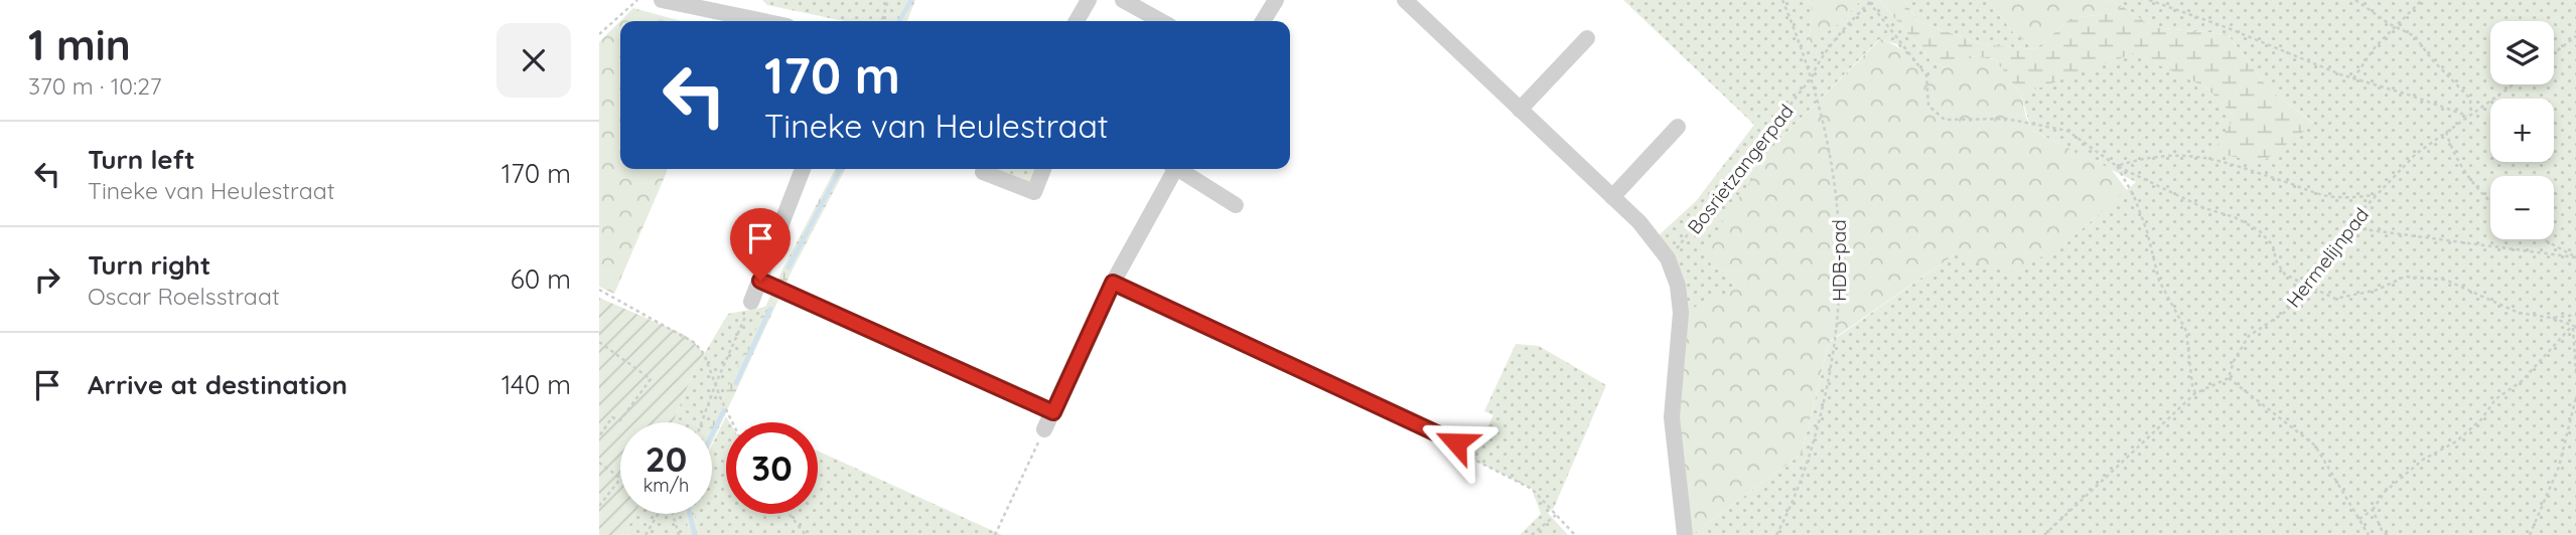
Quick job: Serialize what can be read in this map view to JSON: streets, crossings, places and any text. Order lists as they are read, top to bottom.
{
  "streets": {
    "path": ["Bosrietzangerpad", "Hermelijnpad", "HDB-pad"]
  },
  "crossings": [
    ["Bosrietzangerpad", "HDB-pad"]
  ],
  "page": {
    "heading": ["1 min", "370 m · 10:27"],
    "map_buttons": ["+", "−"],
    "turn": ["170 m", "Tineke van Heulestraat"],
    "list": [
      {
        "name": "Turn left",
        "note": "Tineke van Heulestraat",
        "value": "170 m"
      },
      {
        "name": "Turn right",
        "note": "Oscar Roelsstraat",
        "value": "60 m"
      },
      {
        "name": "Arrive at destination",
        "value": "140 m"
      }
    ],
    "speed": "20 km/h",
    "limit": "30"
  }
}
